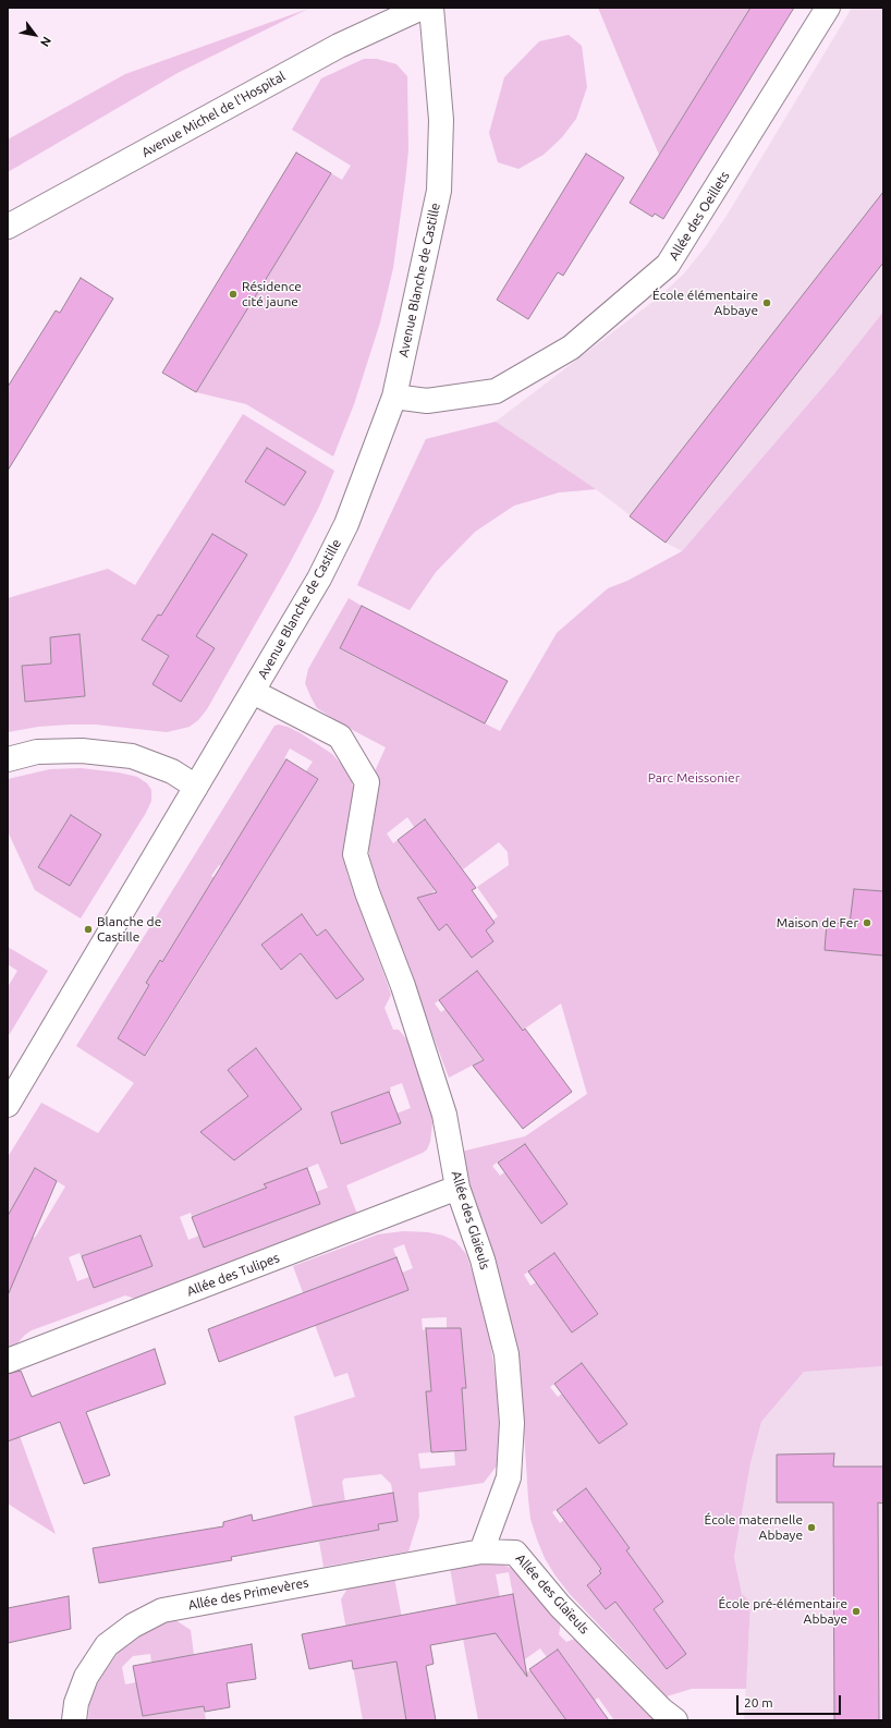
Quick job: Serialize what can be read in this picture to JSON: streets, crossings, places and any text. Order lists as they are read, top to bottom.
{
  "streets": {
    "street": [
      "Avenue Michel de l'Hospital",
      "Allée des Oeillets",
      "Avenue Blanche de Castille",
      "Allée des Glaïeuls",
      "Allée des Tulipes",
      "Allée des Primevères"
    ]
  },
  "crossings": [
    ["Allée des Oeillets", "Avenue Blanche de Castille"],
    ["Avenue Blanche de Castille", "Allée des Glaïeuls"],
    ["Allée des Glaïeuls", "Allée des Tulipes"],
    ["Allée des Glaïeuls", "Allée des Primevères"]
  ],
  "parks": ["Parc Meissonier"],
  "places": [
    "Résidence cité jaune",
    "École élémentaire Abbaye",
    "Maison de Fer",
    "Blanche de Castille",
    "École maternelle Abbaye",
    "École pré-élémentaire Abbaye"
  ],
  "scale_bar": "20 m",
  "north": "bottom right"
}
